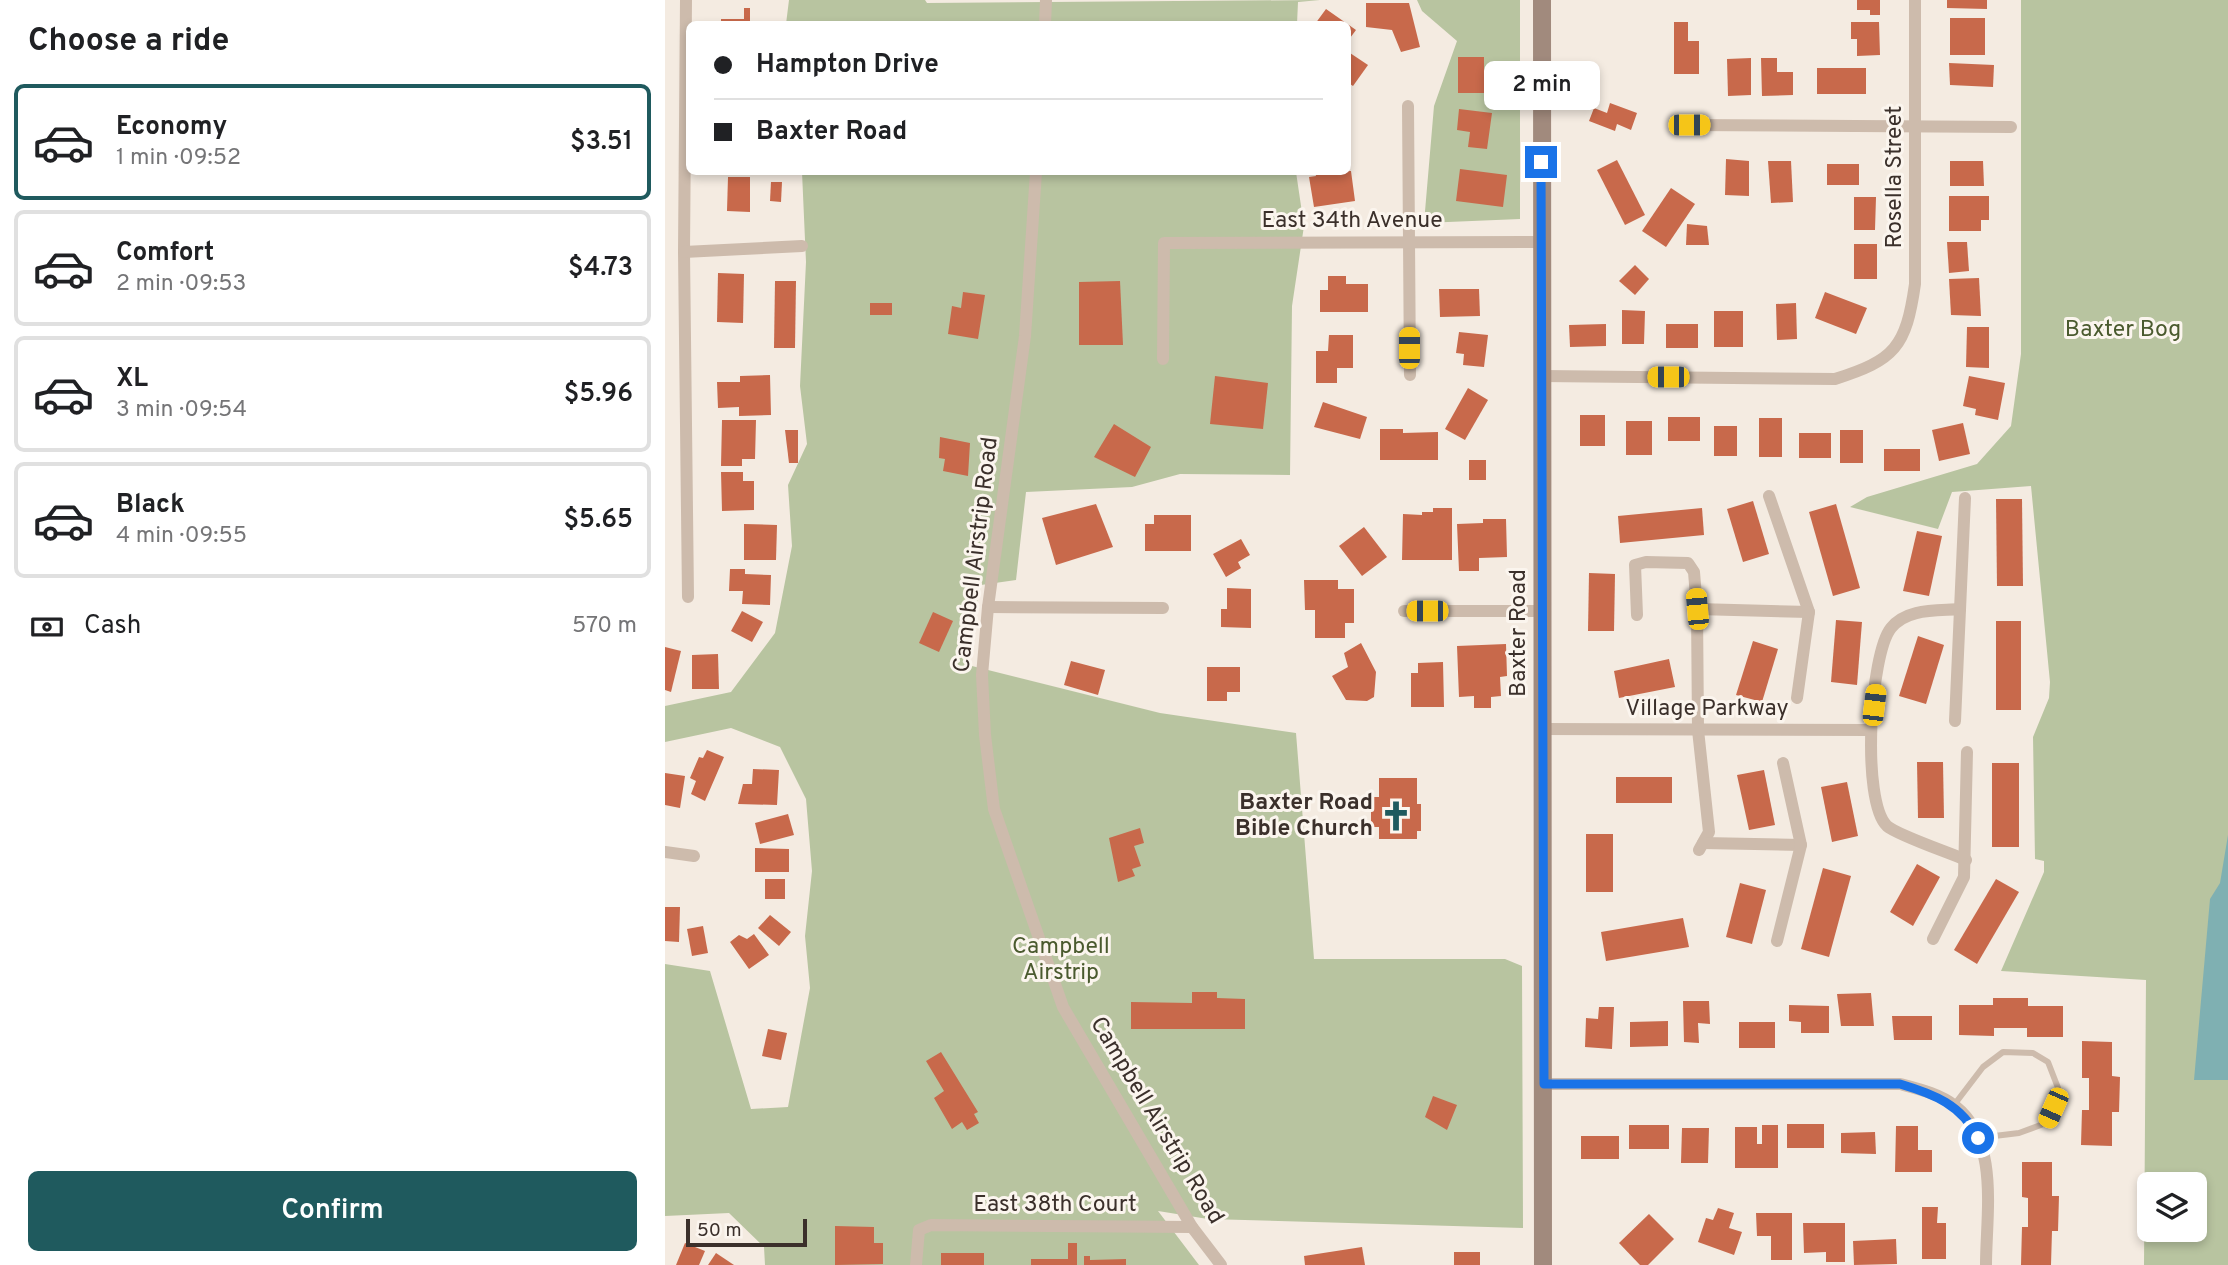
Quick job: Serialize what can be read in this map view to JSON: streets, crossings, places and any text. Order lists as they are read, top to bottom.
{
  "streets": {
    "street": [
      "Rosella Street",
      "East 34th Avenue",
      "Campbell Airstrip Road",
      "Baxter Road",
      "Village Parkway",
      "East 38th Court"
    ]
  },
  "crossings": [
    ["Rosella Street", "Baxter Road"],
    ["East 34th Avenue", "Baxter Road"],
    ["Campbell Airstrip Road", "East 38th Court"],
    ["Baxter Road", "Village Parkway"]
  ],
  "parks": ["Baxter Bog", "Campbell Airstrip"],
  "places": {
    "church": ["Baxter Road Bible Church"]
  },
  "scale_bar": "50 m",
  "page": {
    "heading": "Choose a ride",
    "banner": ["Hampton Drive", "Baxter Road"],
    "bubble": "2 min",
    "list": [
      {
        "name": "Economy",
        "note": "1 min · 09:52",
        "value": "$3.51"
      },
      {
        "name": "Comfort",
        "note": "2 min · 09:53",
        "value": "$4.73"
      },
      {
        "name": "XL",
        "note": "3 min · 09:54",
        "value": "$5.96"
      },
      {
        "name": "Black",
        "note": "4 min · 09:55",
        "value": "$5.65"
      }
    ],
    "pay": ["Cash", "570 m"],
    "buttons": "Confirm",
    "scale": "50 m"
  }
}
